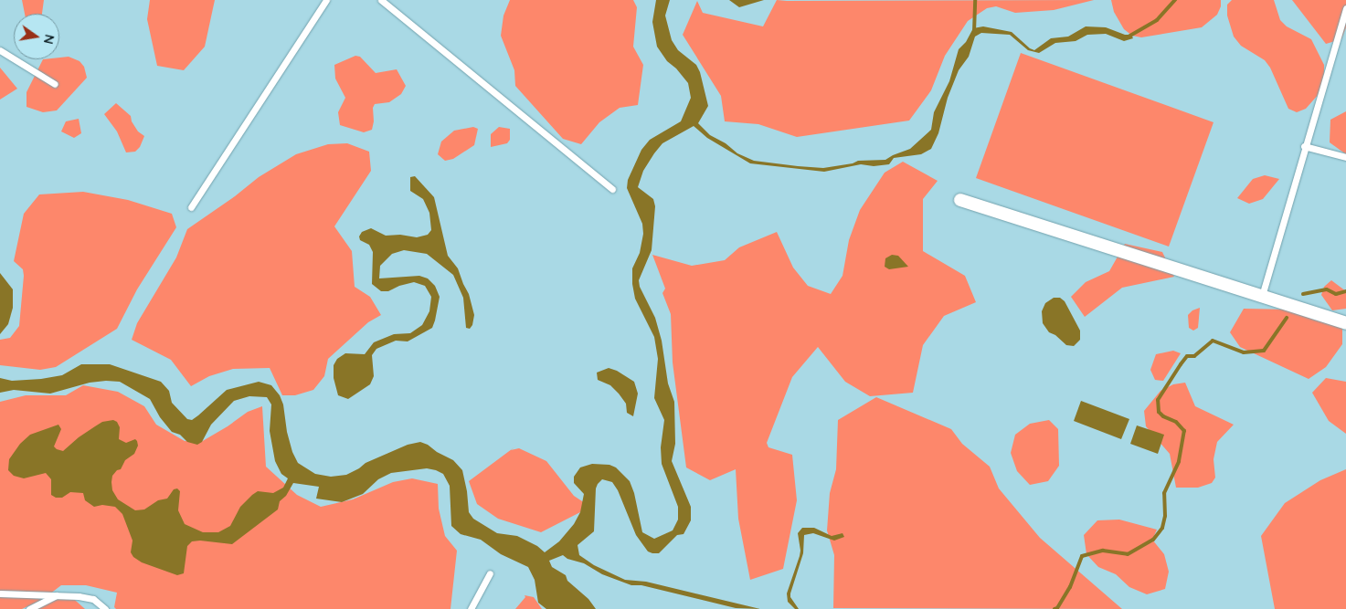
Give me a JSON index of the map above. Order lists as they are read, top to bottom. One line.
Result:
{"north":"right"}
